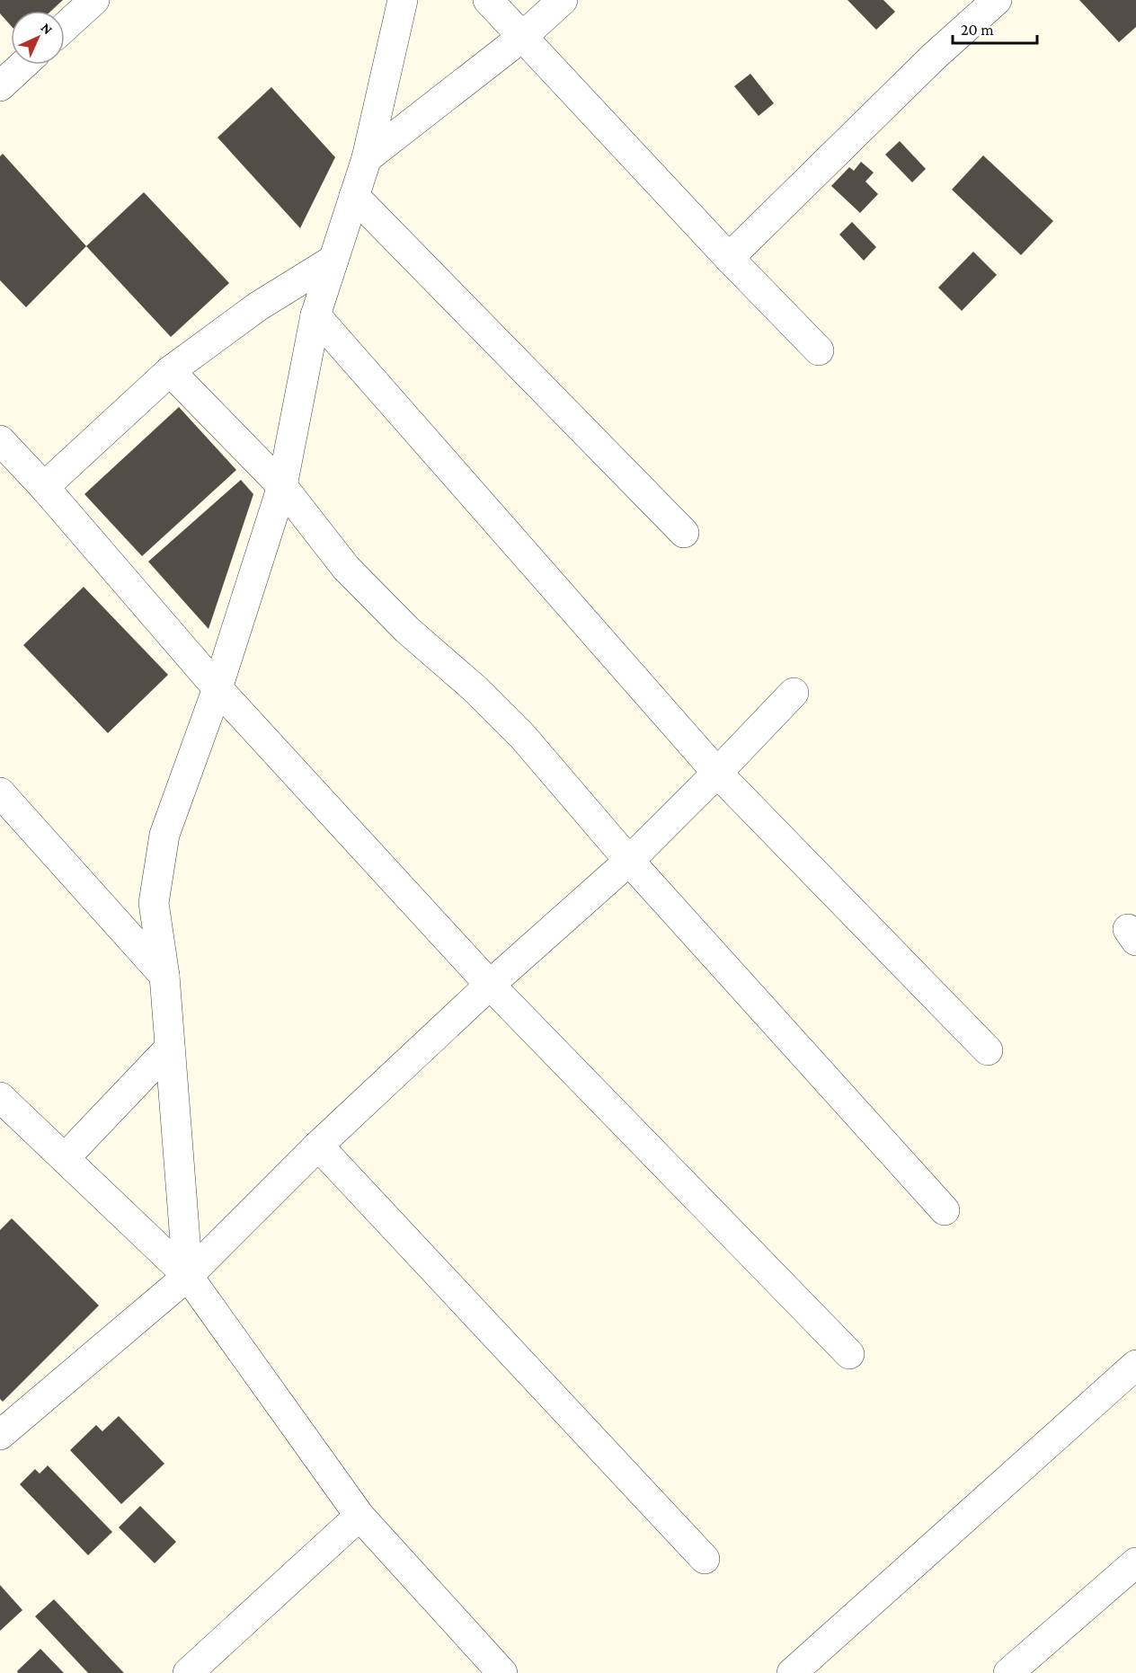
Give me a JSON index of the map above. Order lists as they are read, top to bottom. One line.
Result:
{"scale_bar":"20 m","north":"top right"}
